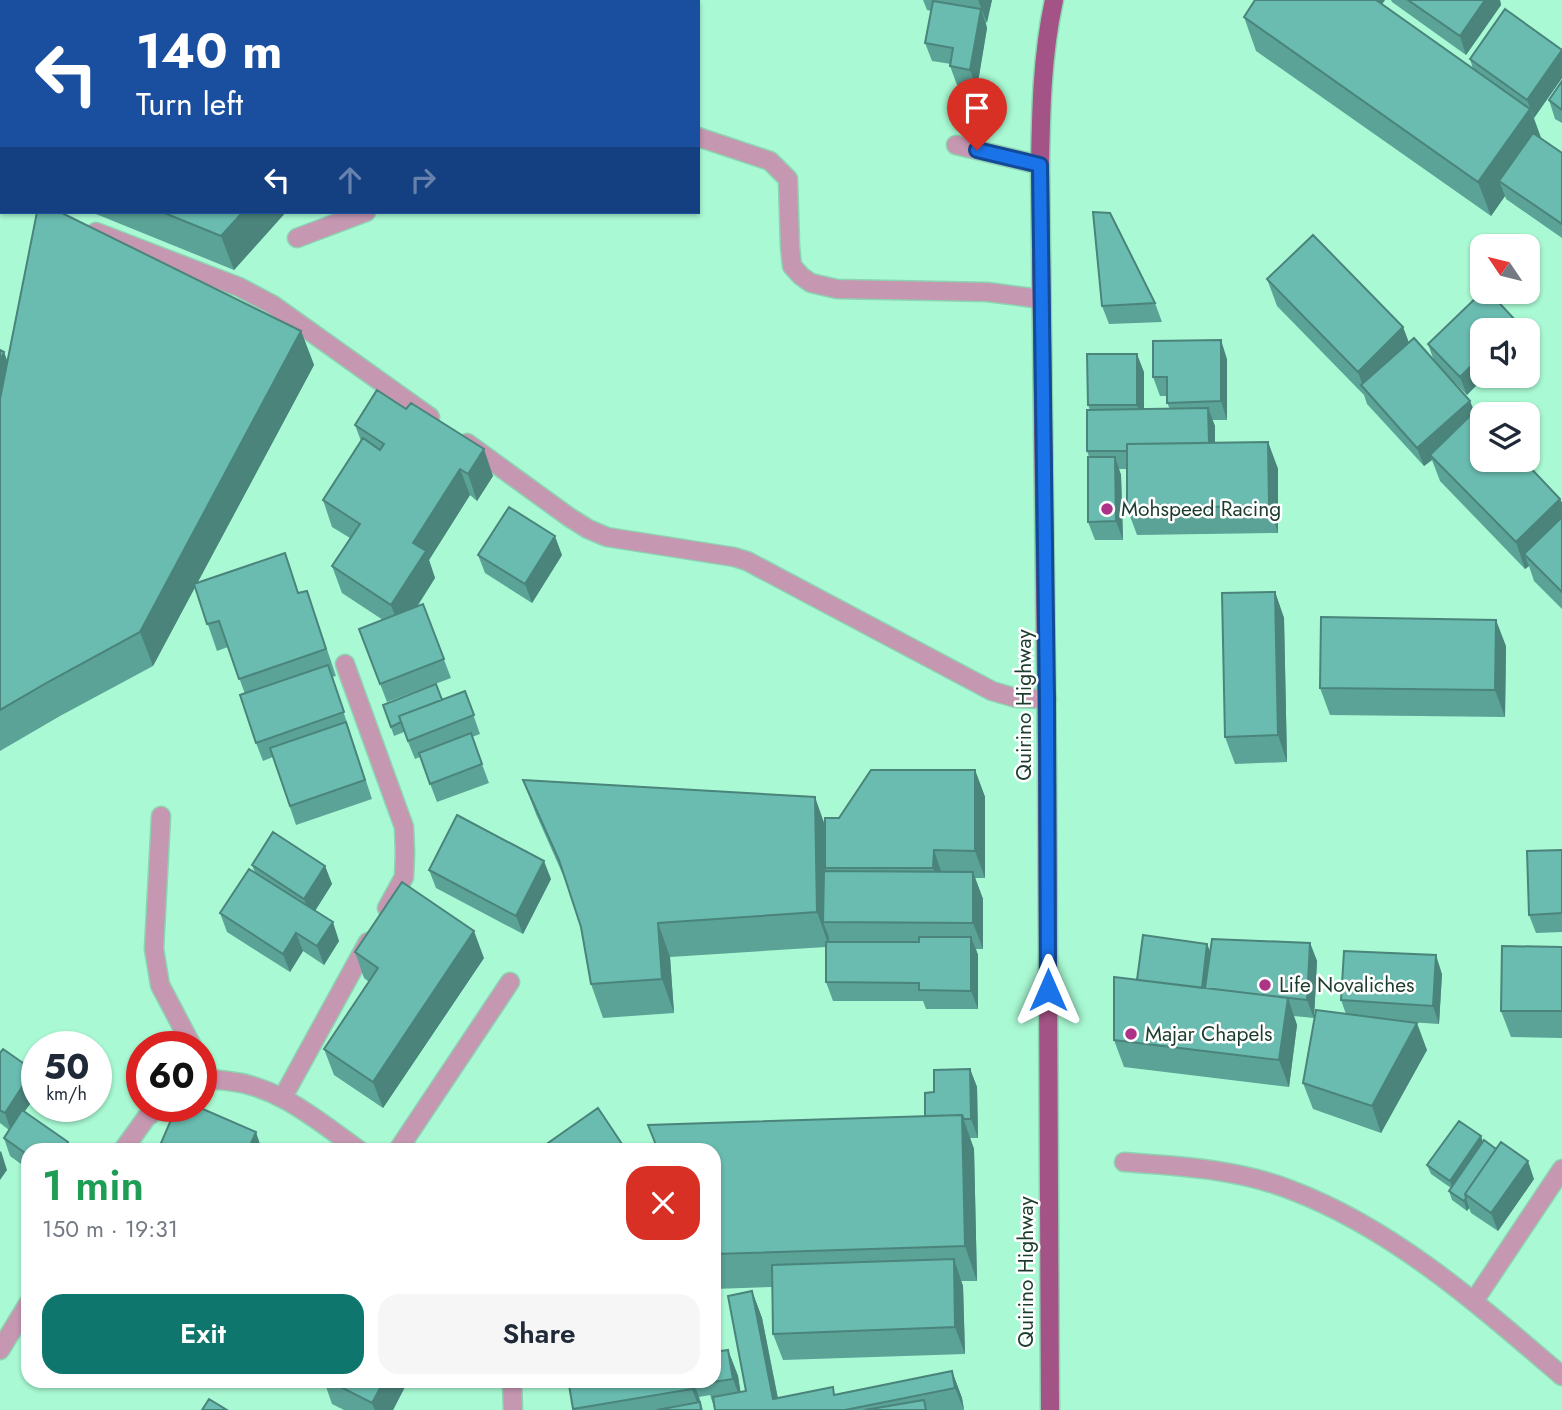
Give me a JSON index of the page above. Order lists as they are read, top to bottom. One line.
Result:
{"streets":{"main road":["Quirino Highway"]},"places":["Mohspeed Racing","Life Novaliches","Majar Chapels"],"north":"top left","page":{"turn":["140 m","Turn left"],"speed":"50 km/h","limit":"60","heading":["1 min","150 m · 19:31"],"buttons":["Exit","Share"]}}
